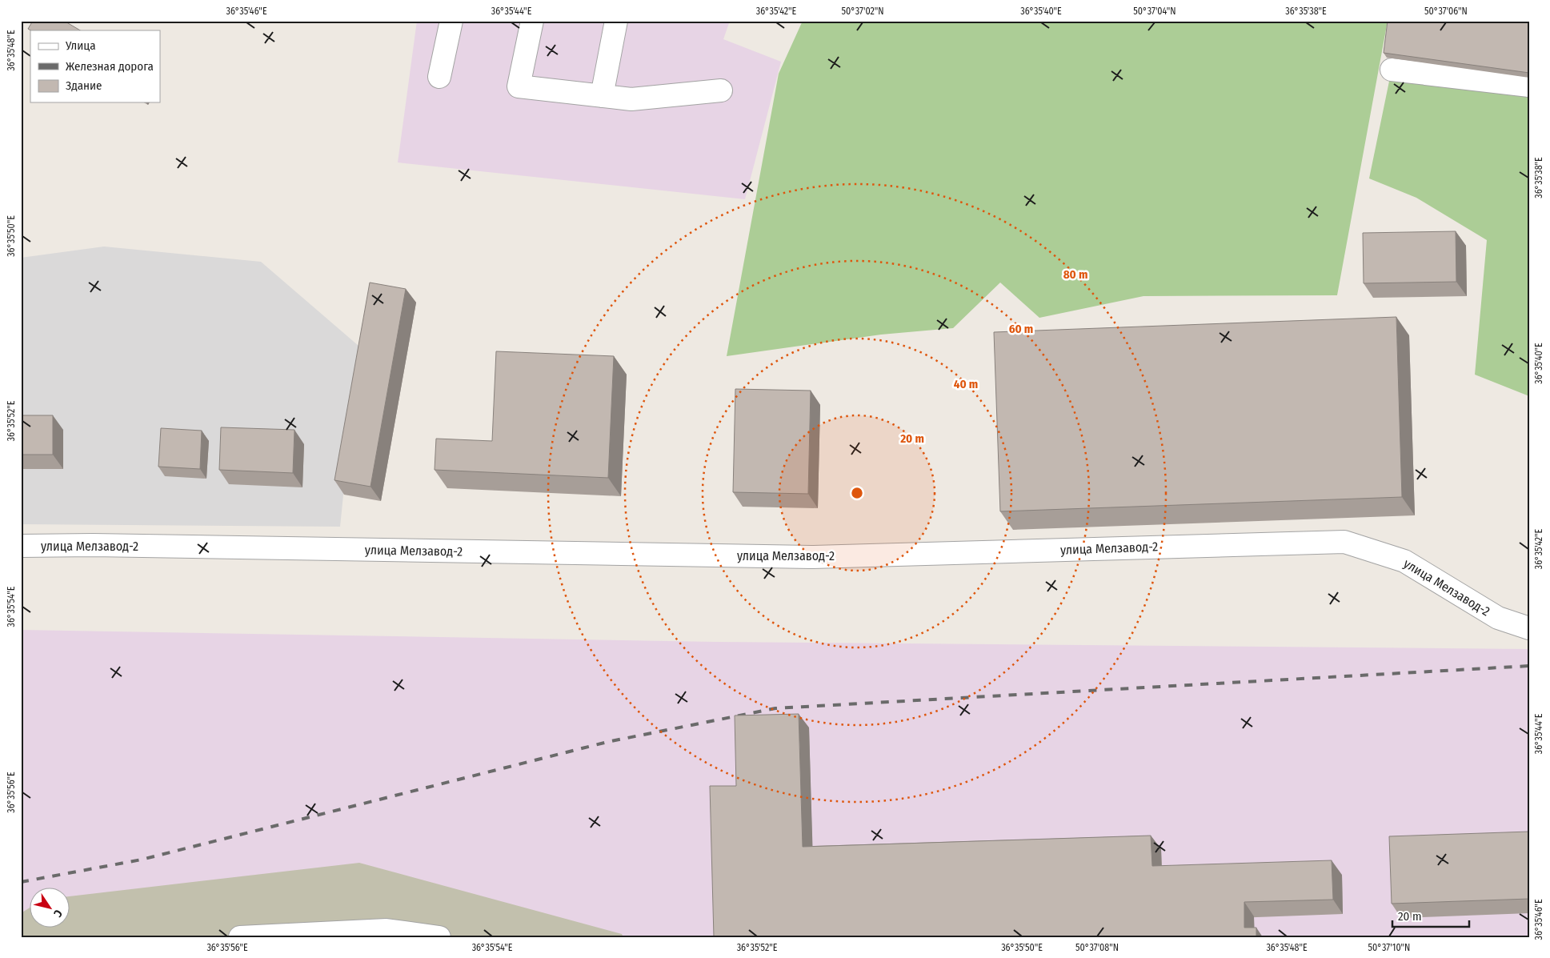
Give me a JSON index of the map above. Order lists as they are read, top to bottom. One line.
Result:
{"streets":{"street":["улица Мелзавод-2"]},"legend":["Улица","Железная дорога","Здание"],"scale_bar":"20 m","north":"bottom right","coordinates":["36°35'46\"E","36°35'44\"E","36°35'42\"E","50°37'02\"N","36°35'40\"E","50°37'04\"N","36°35'38\"E","50°37'06\"N","36°35'48\"E","36°35'50\"E","36°35'52\"E","36°35'54\"E","36°35'56\"E","50°37'08\"N","50°37'10\"N"],"rings":["80 m","60 m","40 m","20 m"]}
